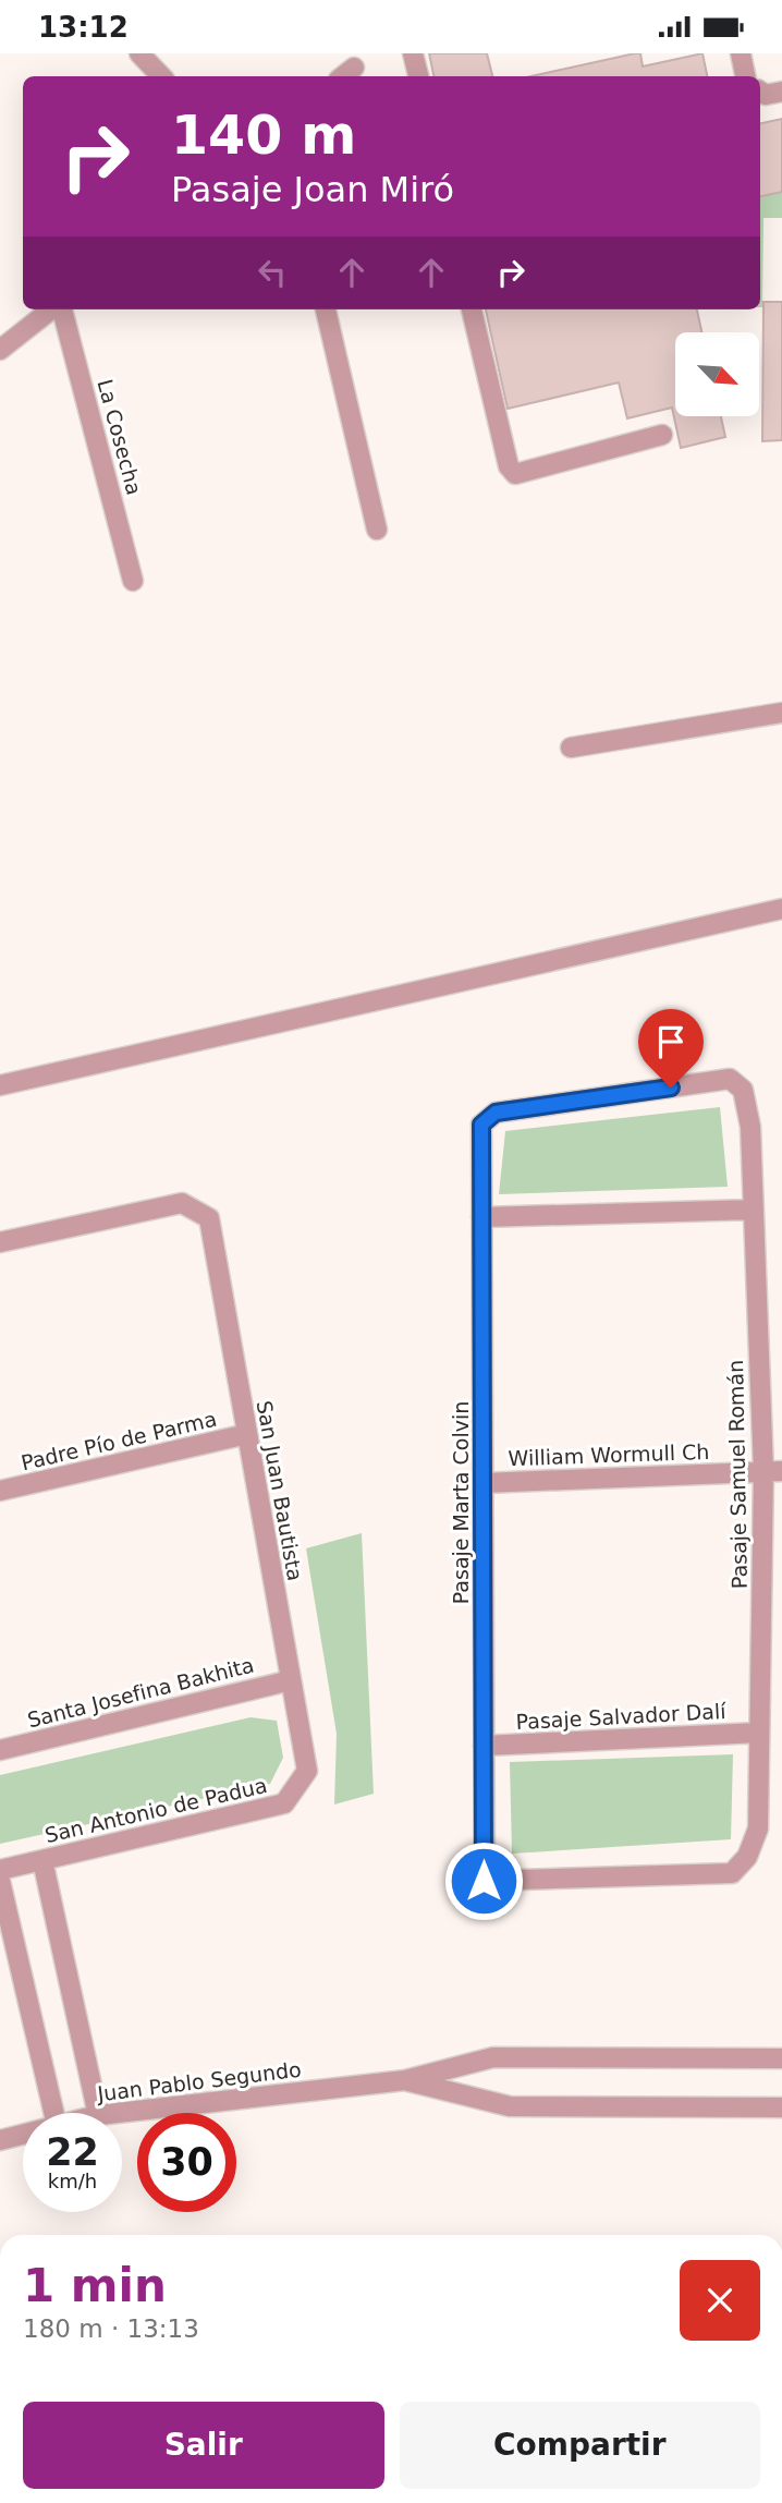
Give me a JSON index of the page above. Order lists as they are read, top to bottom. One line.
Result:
{"streets":{"street":["La Cosecha","Padre Pío de Parma","William Wormull Ch","Pasaje Samuel Román","San Juan Bautista","Pasaje Marta Colvin","Santa Josefina Bakhita","Pasaje Salvador Dalí","San Antonio de Padua","Juan Pablo Segundo"]},"crossings":[["Padre Pío de Parma","San Juan Bautista"],["William Wormull Ch","Pasaje Samuel Román"],["William Wormull Ch","Pasaje Marta Colvin"],["Pasaje Samuel Román","Pasaje Marta Colvin"],["Pasaje Samuel Román","Pasaje Salvador Dalí"],["San Juan Bautista","Santa Josefina Bakhita"],["San Juan Bautista","San Antonio de Padua"],["Pasaje Marta Colvin","Pasaje Salvador Dalí"]],"north":"bottom right","page":{"status":"13:12","turn":["140 m","Pasaje Joan Miró"],"speed":"22 km/h","limit":"30","heading":["1 min","180 m · 13:13"],"buttons":["Salir","Compartir"]}}
